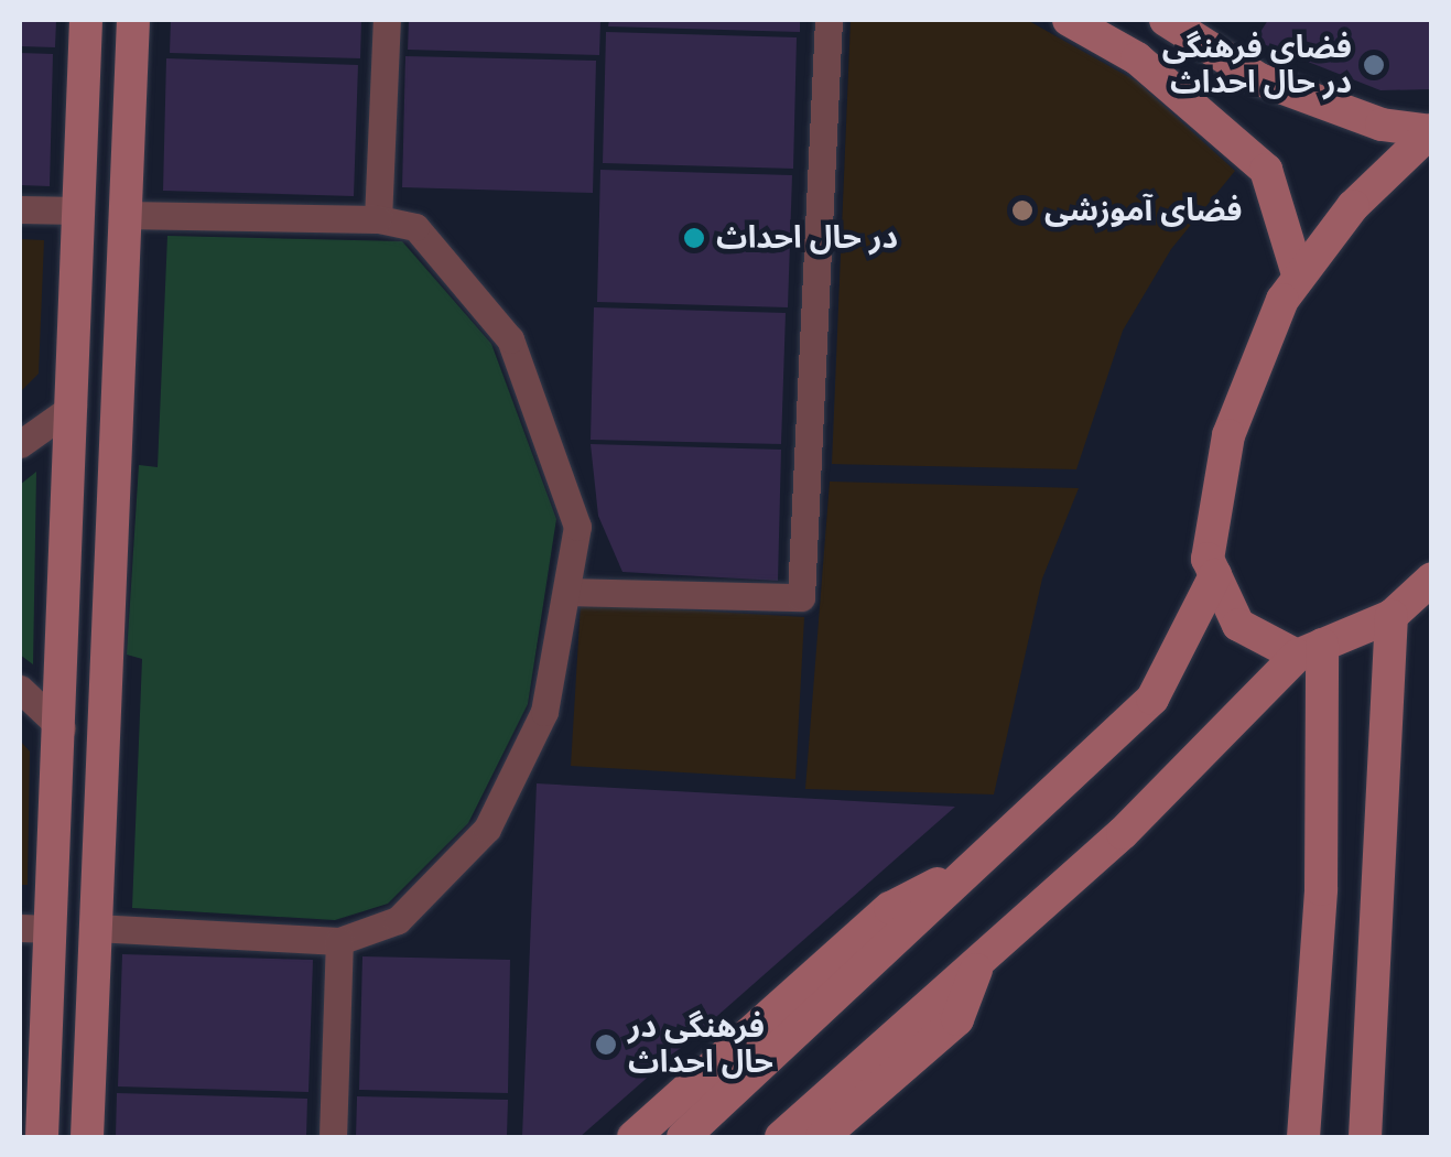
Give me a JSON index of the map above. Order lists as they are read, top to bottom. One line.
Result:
{"places":["فضای فرهنگی در حال احداث","فضای آموزشی","در حال احداث","فرهنگی در حال احداث"]}
